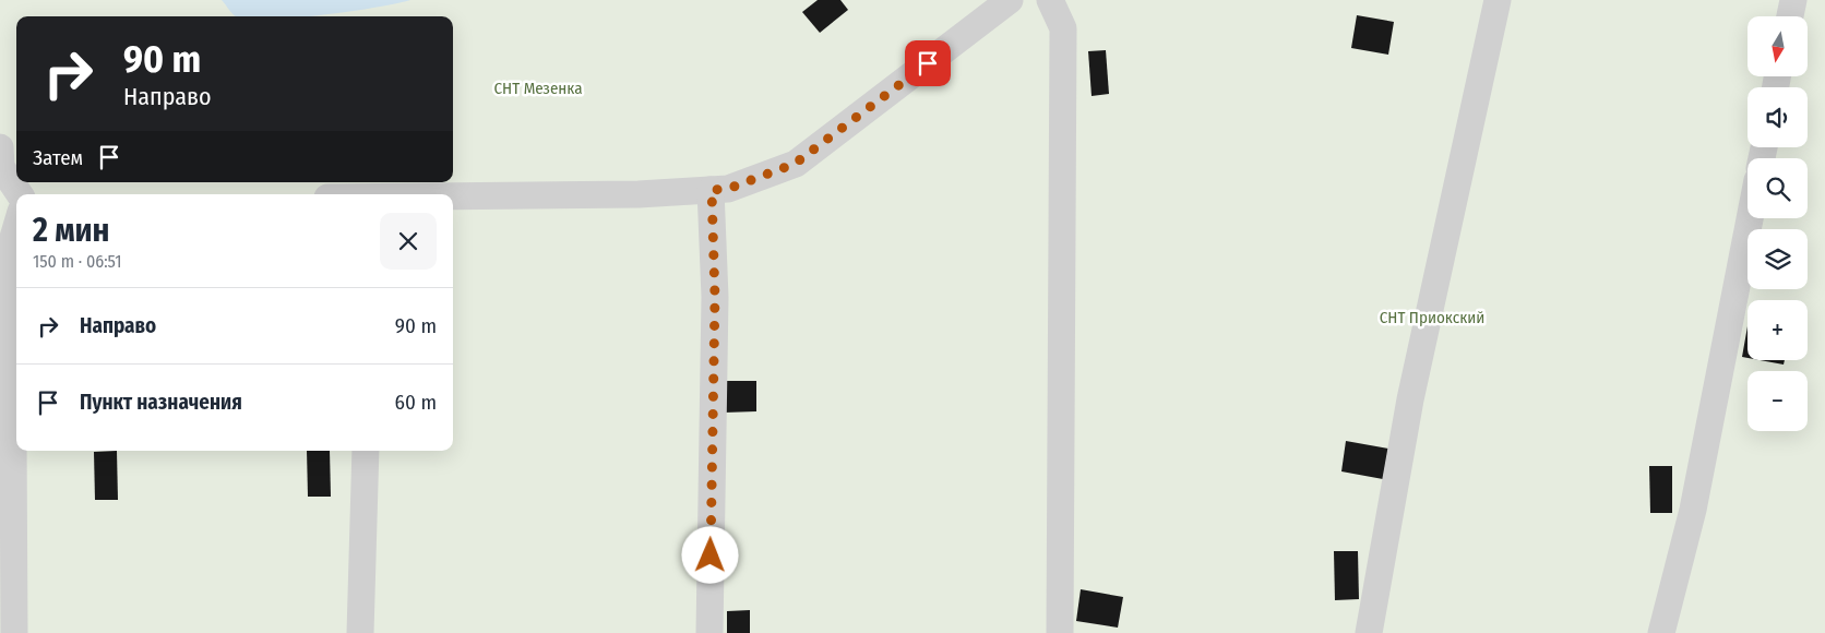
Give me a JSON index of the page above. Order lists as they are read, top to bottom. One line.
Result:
{"parks":["СНТ Мезенка","СНТ Приокский"],"north":"bottom","page":{"map_buttons":["+","−"],"turn":["90 m","Направо"],"then":"Затем","heading":["2 мин","150 m · 06:51"],"list":[{"name":"Направо","value":"90 m"},{"name":"Пункт назначения","value":"60 m"}]}}
